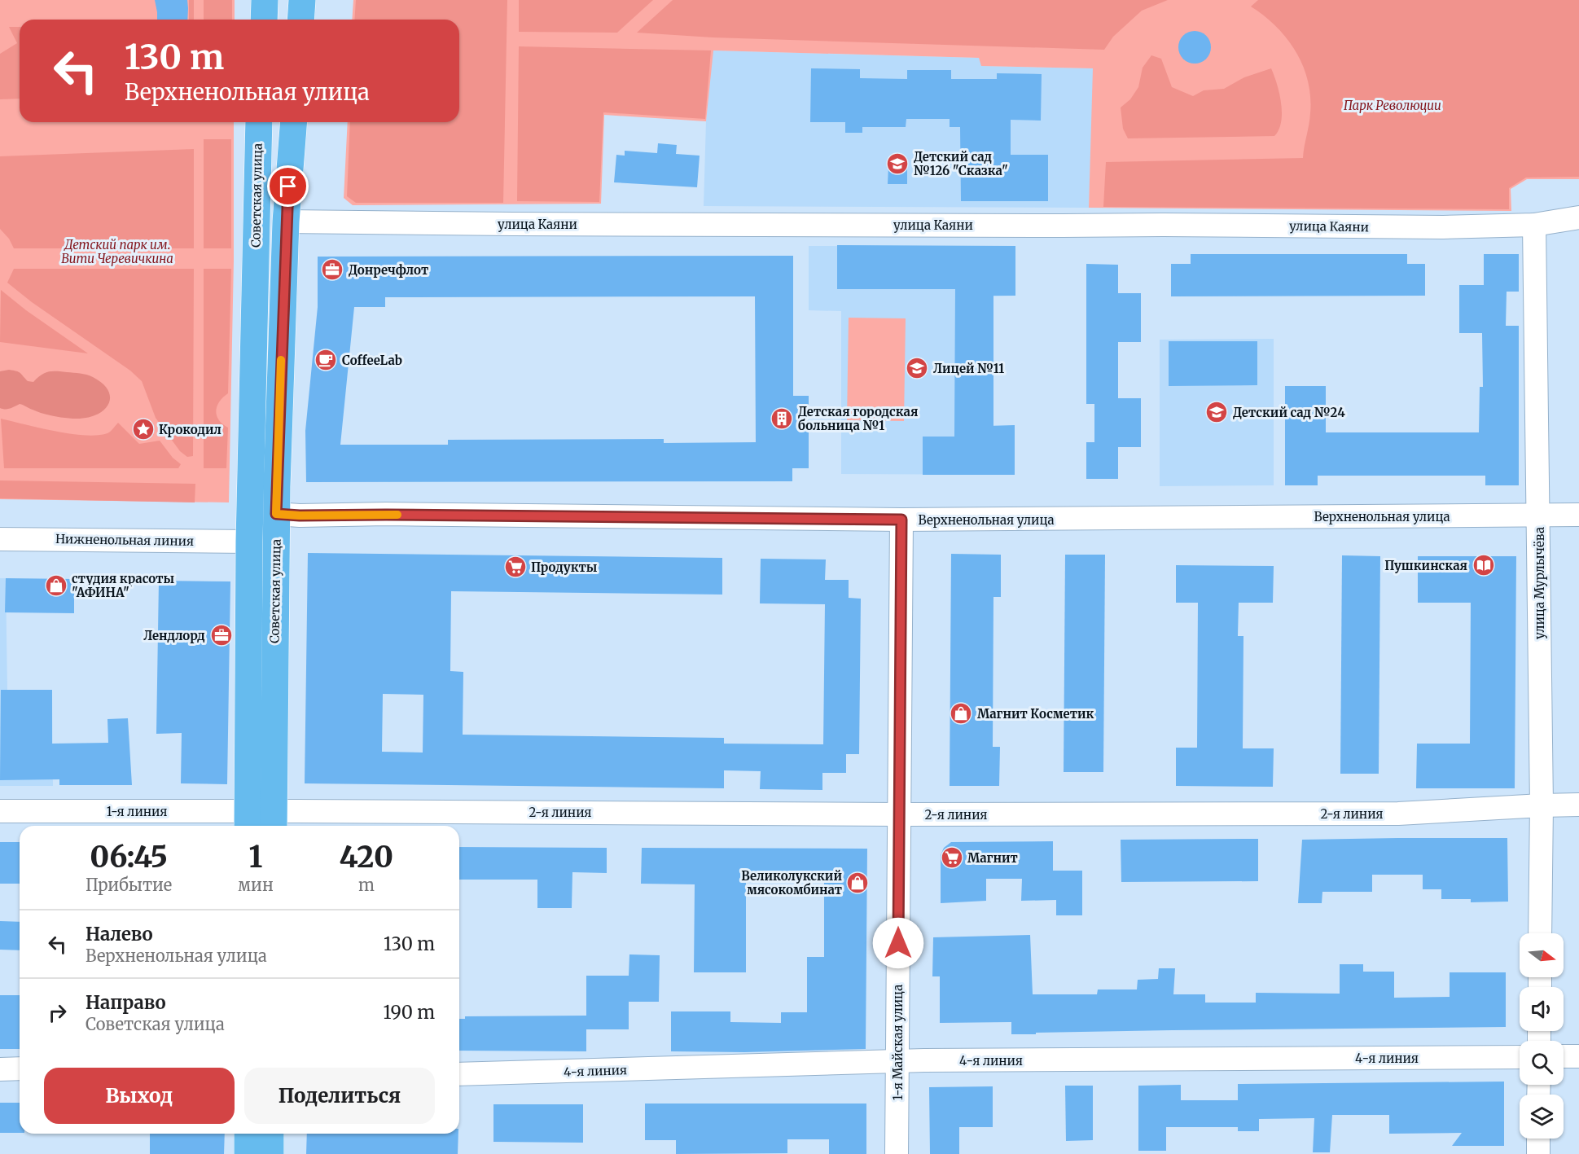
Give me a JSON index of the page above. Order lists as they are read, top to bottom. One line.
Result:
{"streets":{"main road":["Советская улица"],"street":["улица Каяни","Верхненольная улица","Нижненольная линия","улица Мурлычёва","1-я линия","2-я линия","1-я Майская улица","4-я линия"]},"crossings":[["Советская улица","улица Каяни"],["Советская улица","Верхненольная улица"],["Советская улица","Нижненольная линия"],["Советская улица","1-я линия"],["Советская улица","2-я линия"],["улица Каяни","улица Мурлычёва"],["Верхненольная улица","улица Мурлычёва"],["Верхненольная улица","1-я Майская улица"],["улица Мурлычёва","2-я линия"],["1-я линия","2-я линия"],["2-я линия","1-я Майская улица"],["1-я Майская улица","4-я линия"]],"parks":["Парк Революции","Детский парк им. Вити Черевичкина"],"places":{"school or university":["Детский сад №126 \"Сказка\"","Лицей №11","Детский сад №24"],"office":["Донречфлот","Лендлорд"],"cafe":["CoffeeLab"],"building":["Детская городская больница №1"],"place":["Крокодил"],"library":["Пушкинская"],"supermarket":["Продукты","Магнит"],"shop":["студия красоты \"АФИНА\"","Магнит Косметик","Великолукский мясокомбинат"]},"north":"right","page":{"turn":["130 m","Верхненольная улица"],"eta":["06:45","Прибытие","1","мин","420","m"],"list":[{"name":"Налево","note":"Верхненольная улица","value":"130 m"},{"name":"Направо","note":"Советская улица","value":"190 m"}],"buttons":["Выход","Поделиться"]}}
